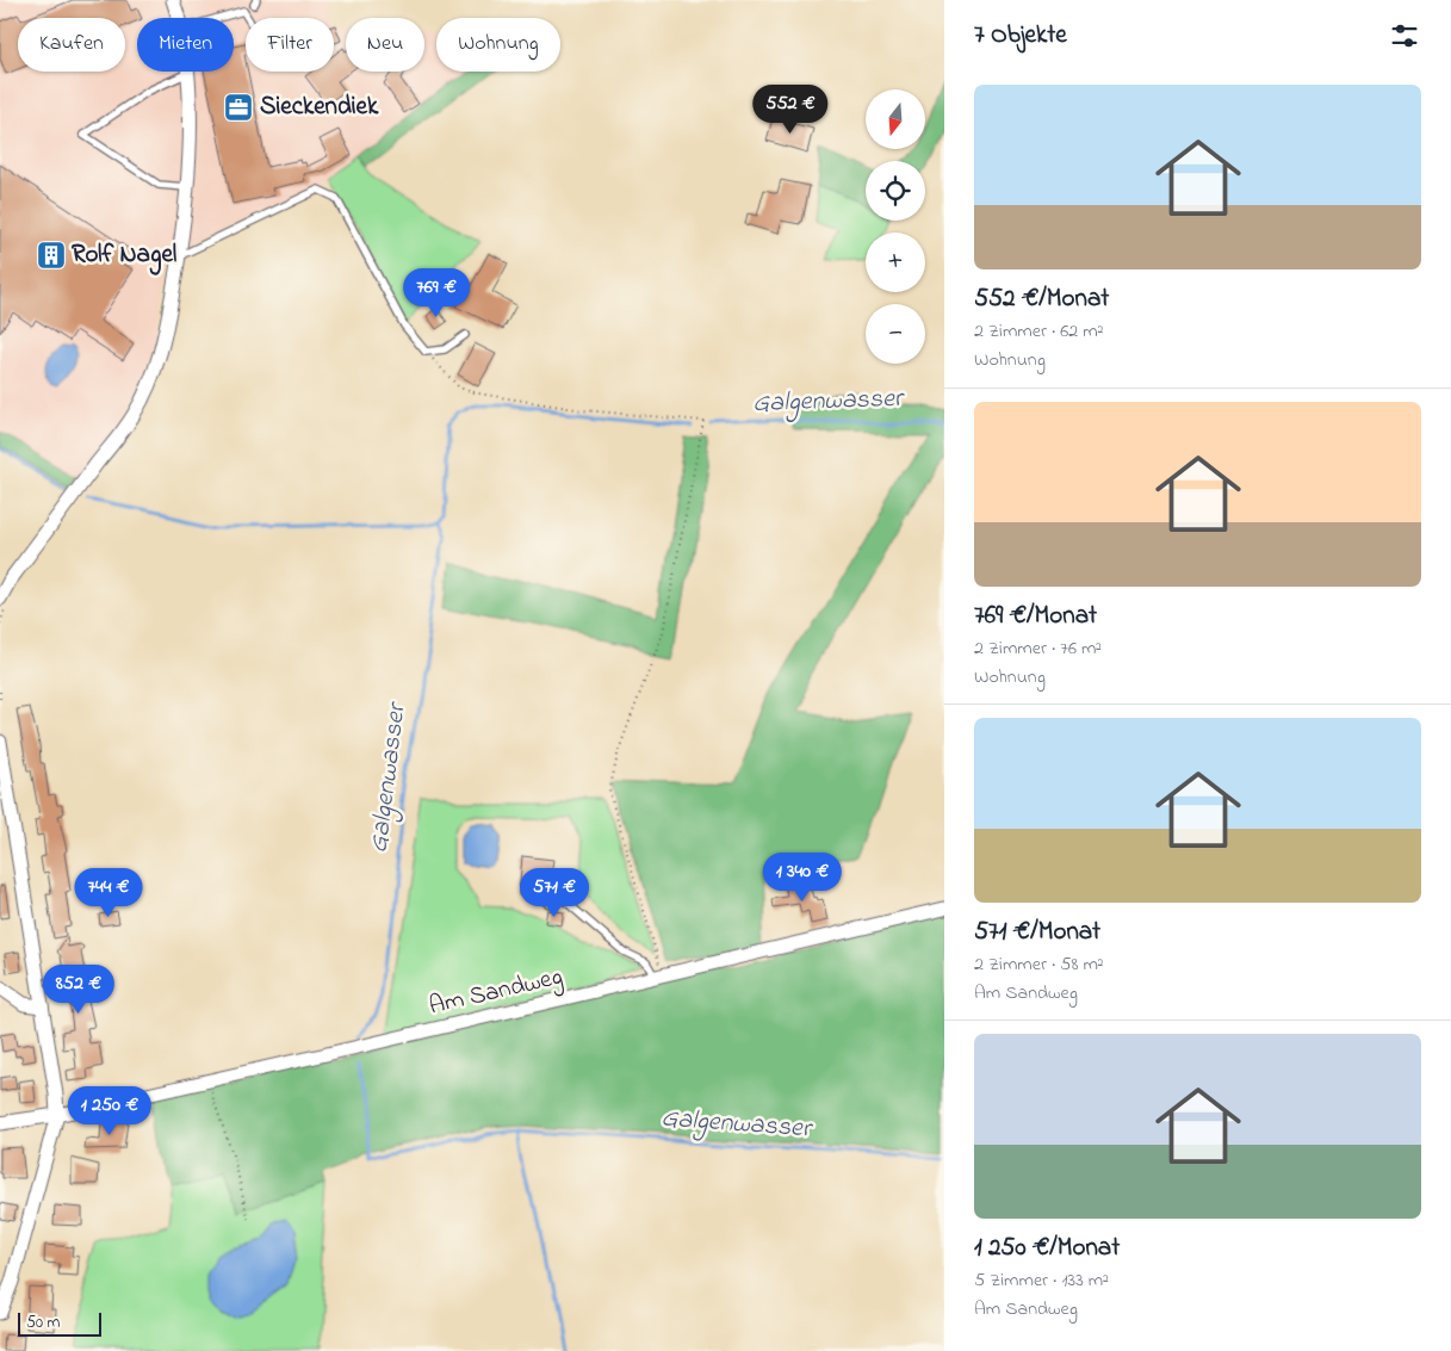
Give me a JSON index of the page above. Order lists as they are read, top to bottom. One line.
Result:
{"streets":{"street":["Am Sandweg"]},"water":["Galgenwasser"],"places":{"office":["Sieckendiek"],"building":["Rolf Nagel"]},"scale_bar":"50 m","north":"bottom","page":{"heading":"7 Objekte","chip":["Kaufen","Mieten","Filter","Neu","Wohnung"],"list":[{"name":"552 €/Monat","note":"2 Zimmer · 62 m² · Wohnung"},{"name":"769 €/Monat","note":"2 Zimmer · 76 m² · Wohnung"},{"name":"571 €/Monat","note":"2 Zimmer · 58 m² · Am Sandweg"},{"name":"1 250 €/Monat","note":"5 Zimmer · 133 m² · Am Sandweg"}],"price":["552 €","769 €","1 340 €","744 €","571 €","852 €","1 250 €"],"map_buttons":["+","−"],"scale":"50 m"}}
